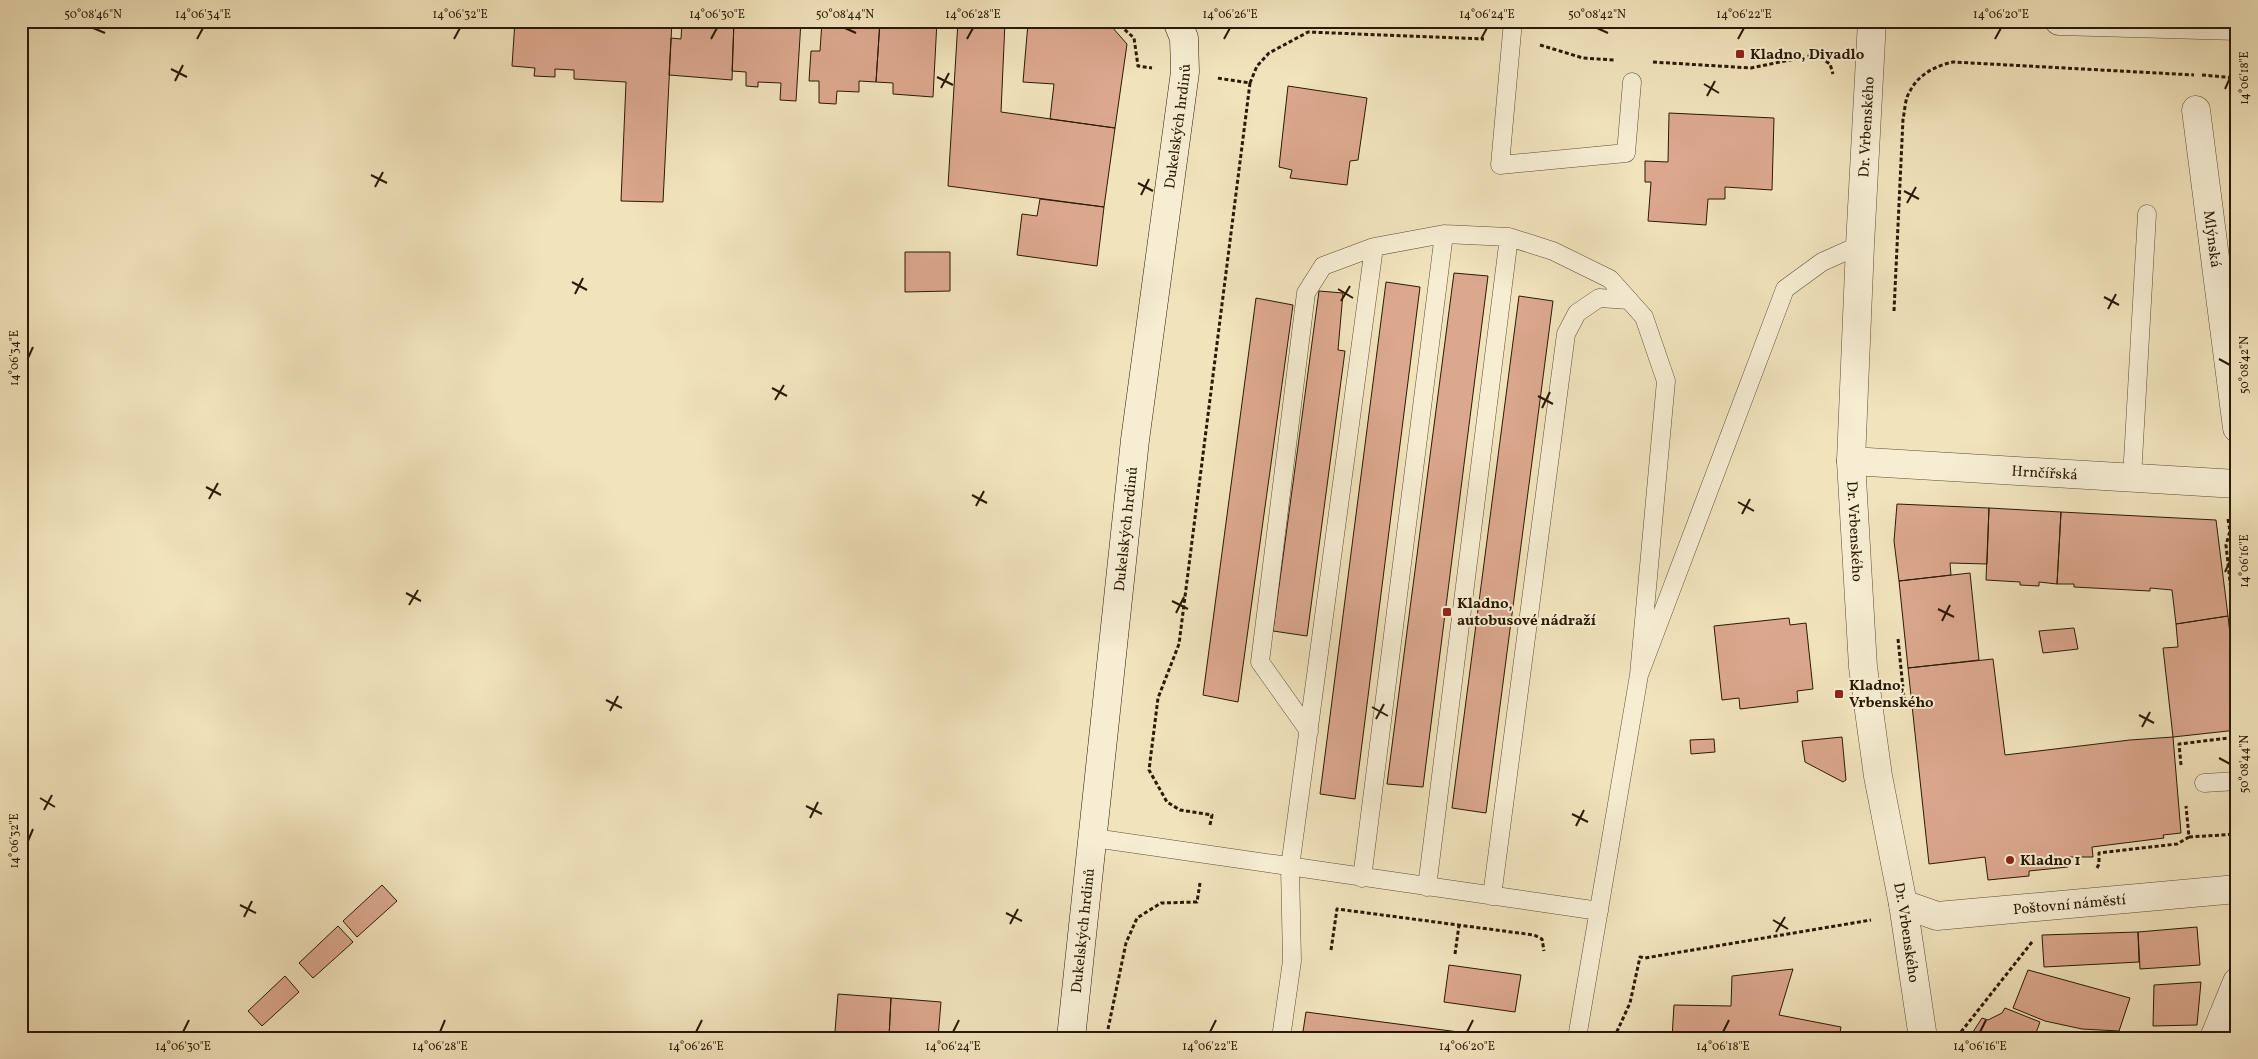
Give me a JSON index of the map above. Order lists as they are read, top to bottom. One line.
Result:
{"streets":{"street":["Dukelských hrdinů","Dr. Vrbenského","Mlýnská","Hrnčířská","Poštovní náměstí"]},"crossings":[["Dr. Vrbenského","Hrnčířská"],["Dr. Vrbenského","Poštovní náměstí"]],"places":{"transit":["Kladno, Divadlo","Kladno, autobusové nádraží","Kladno, Vrbenského"],"other":["Kladno 1"]},"coordinates":["50°08'46\"N","14°06'34\"E","14°06'32\"E","14°06'30\"E","50°08'44\"N","14°06'28\"E","14°06'26\"E","14°06'24\"E","50°08'42\"N","14°06'22\"E","14°06'20\"E","14°06'18\"E","14°06'16\"E"]}
